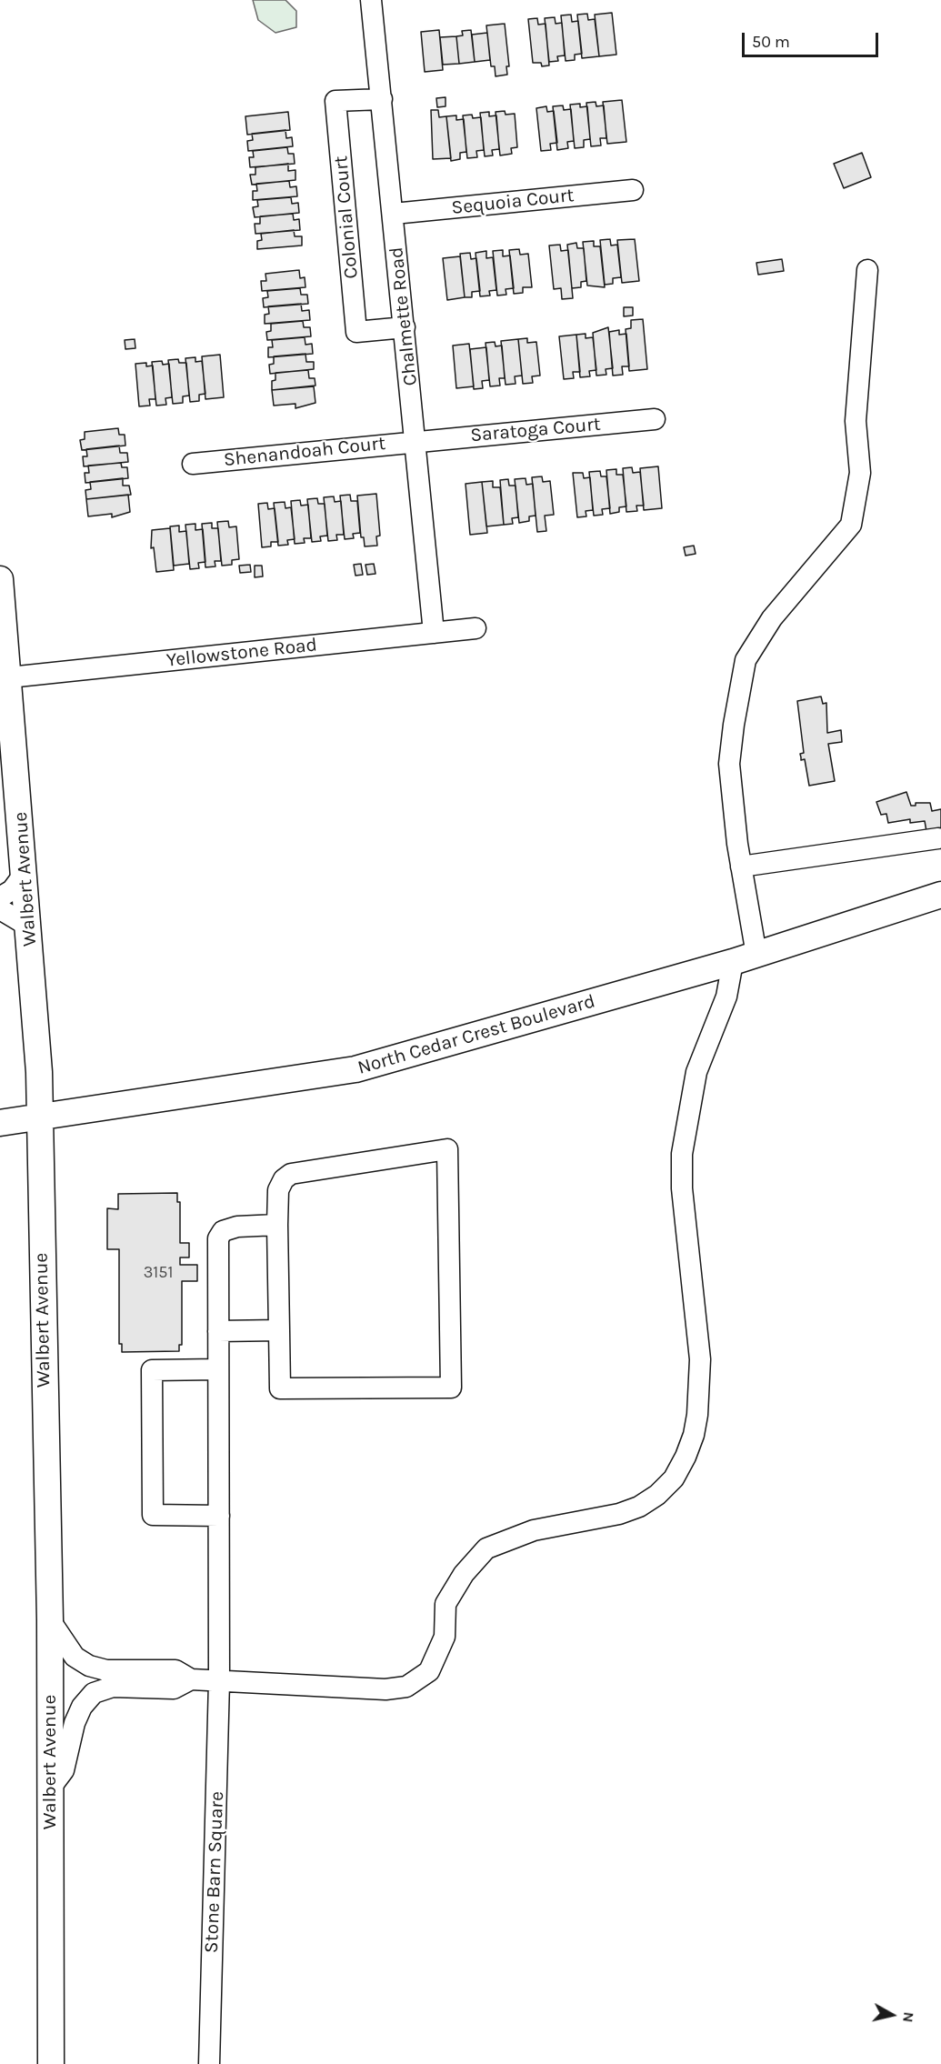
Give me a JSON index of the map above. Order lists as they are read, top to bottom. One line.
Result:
{"streets":{"main road":["Walbert Avenue","North Cedar Crest Boulevard"],"street":["Sequoia Court","Colonial Court","Chalmette Road","Saratoga Court","Shenandoah Court","Yellowstone Road","Stone Barn Square"]},"crossings":[["Sequoia Court","Chalmette Road"],["Colonial Court","Chalmette Road"],["Chalmette Road","Saratoga Court"],["Chalmette Road","Shenandoah Court"],["Chalmette Road","Yellowstone Road"],["Saratoga Court","Shenandoah Court"],["Yellowstone Road","Walbert Avenue"],["Walbert Avenue","North Cedar Crest Boulevard"]],"house_numbers":["3151"],"scale_bar":"50 m","north":"right"}
